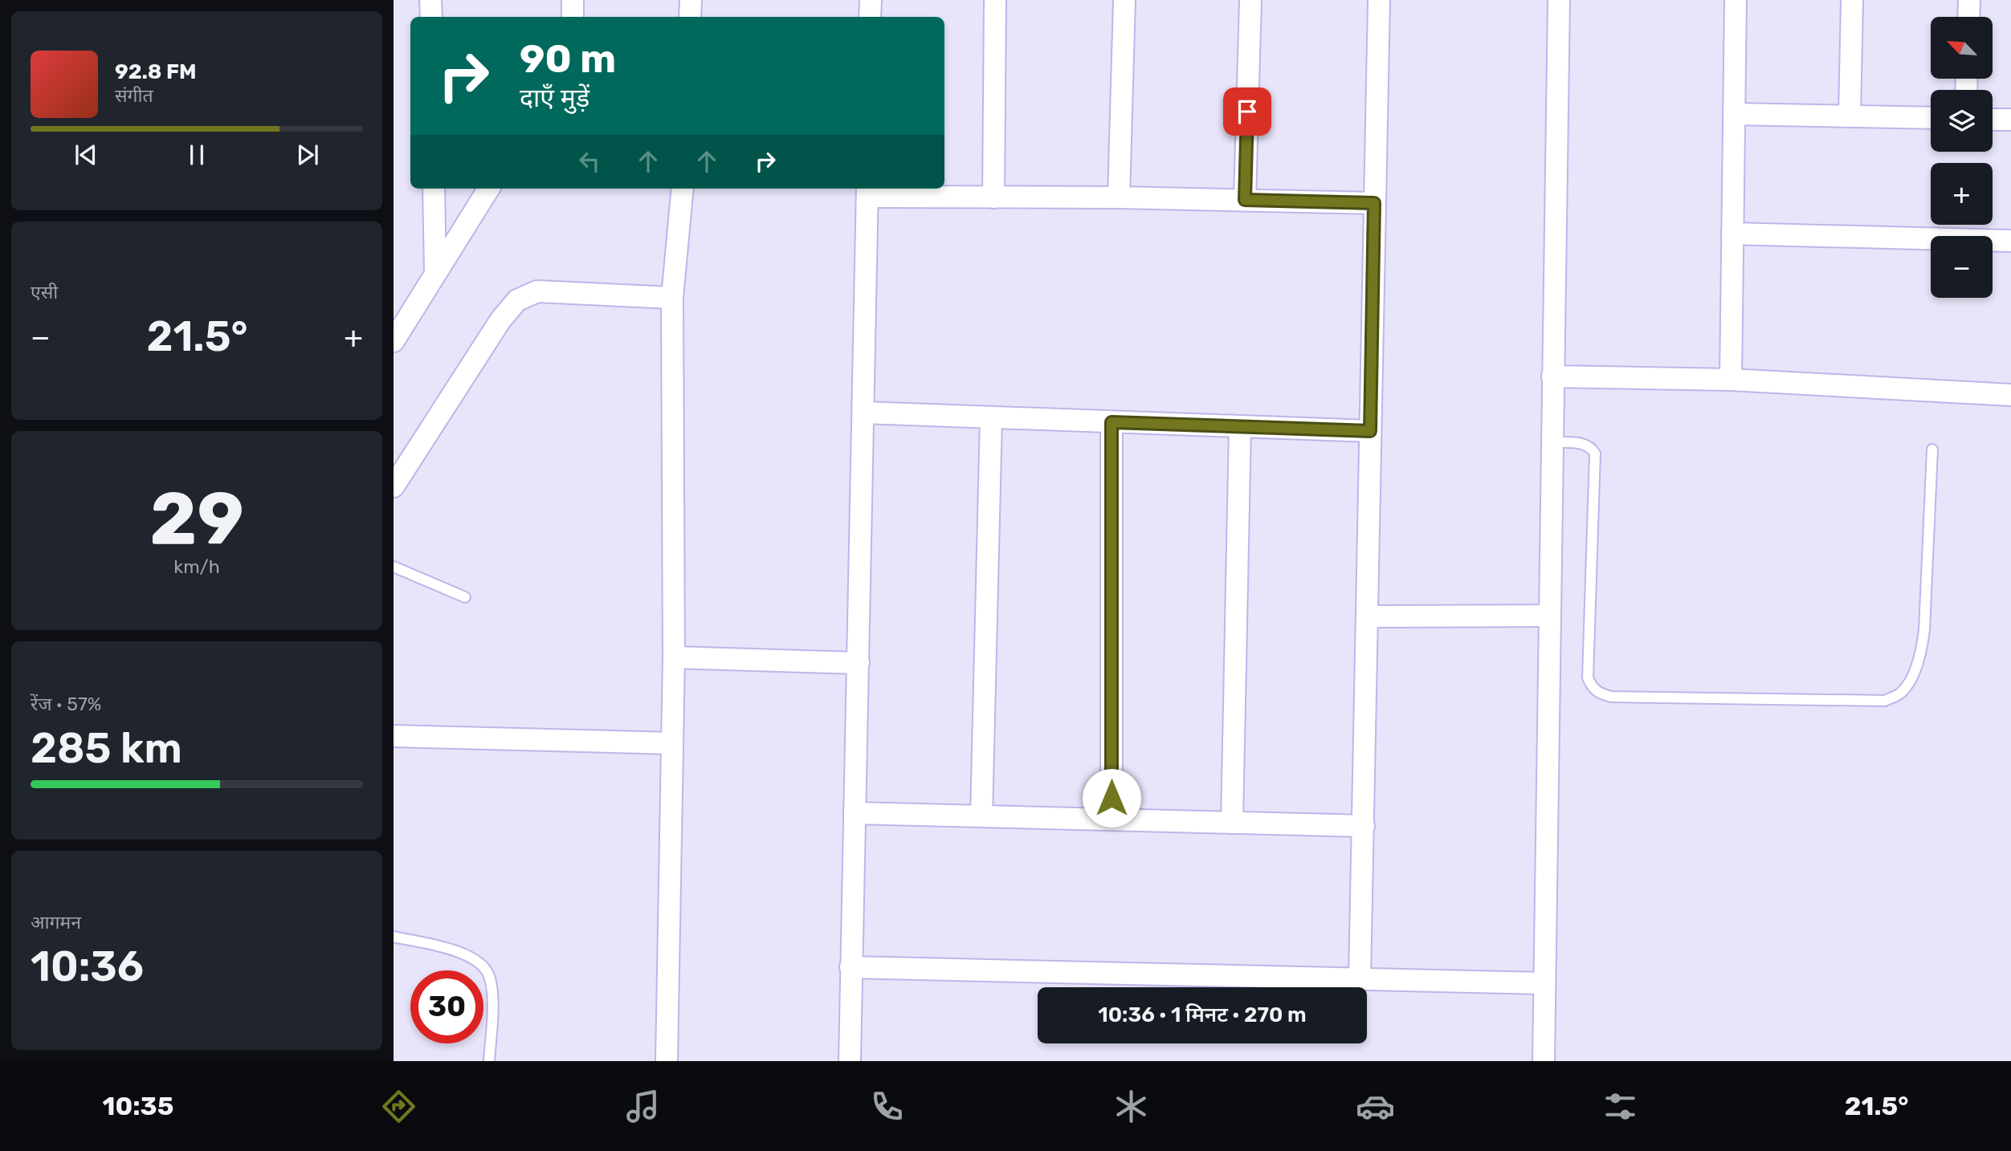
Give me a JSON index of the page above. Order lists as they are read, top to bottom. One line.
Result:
{"north":"top left","page":{"map_buttons":["+","−"],"turn":["90 m","दाएँ मुड़ें"],"song":["92.8 FM","संगीत"],"tile":["एसी",["29","km/h"],["रेंज · 57%","285 km"],["आगमन","10:36"]],"heat":["−","21.5°","+"],"limit":"30","trip":"10:36 · 1 मिनट · 270 m","tabs":["10:35","21.5°"]}}
